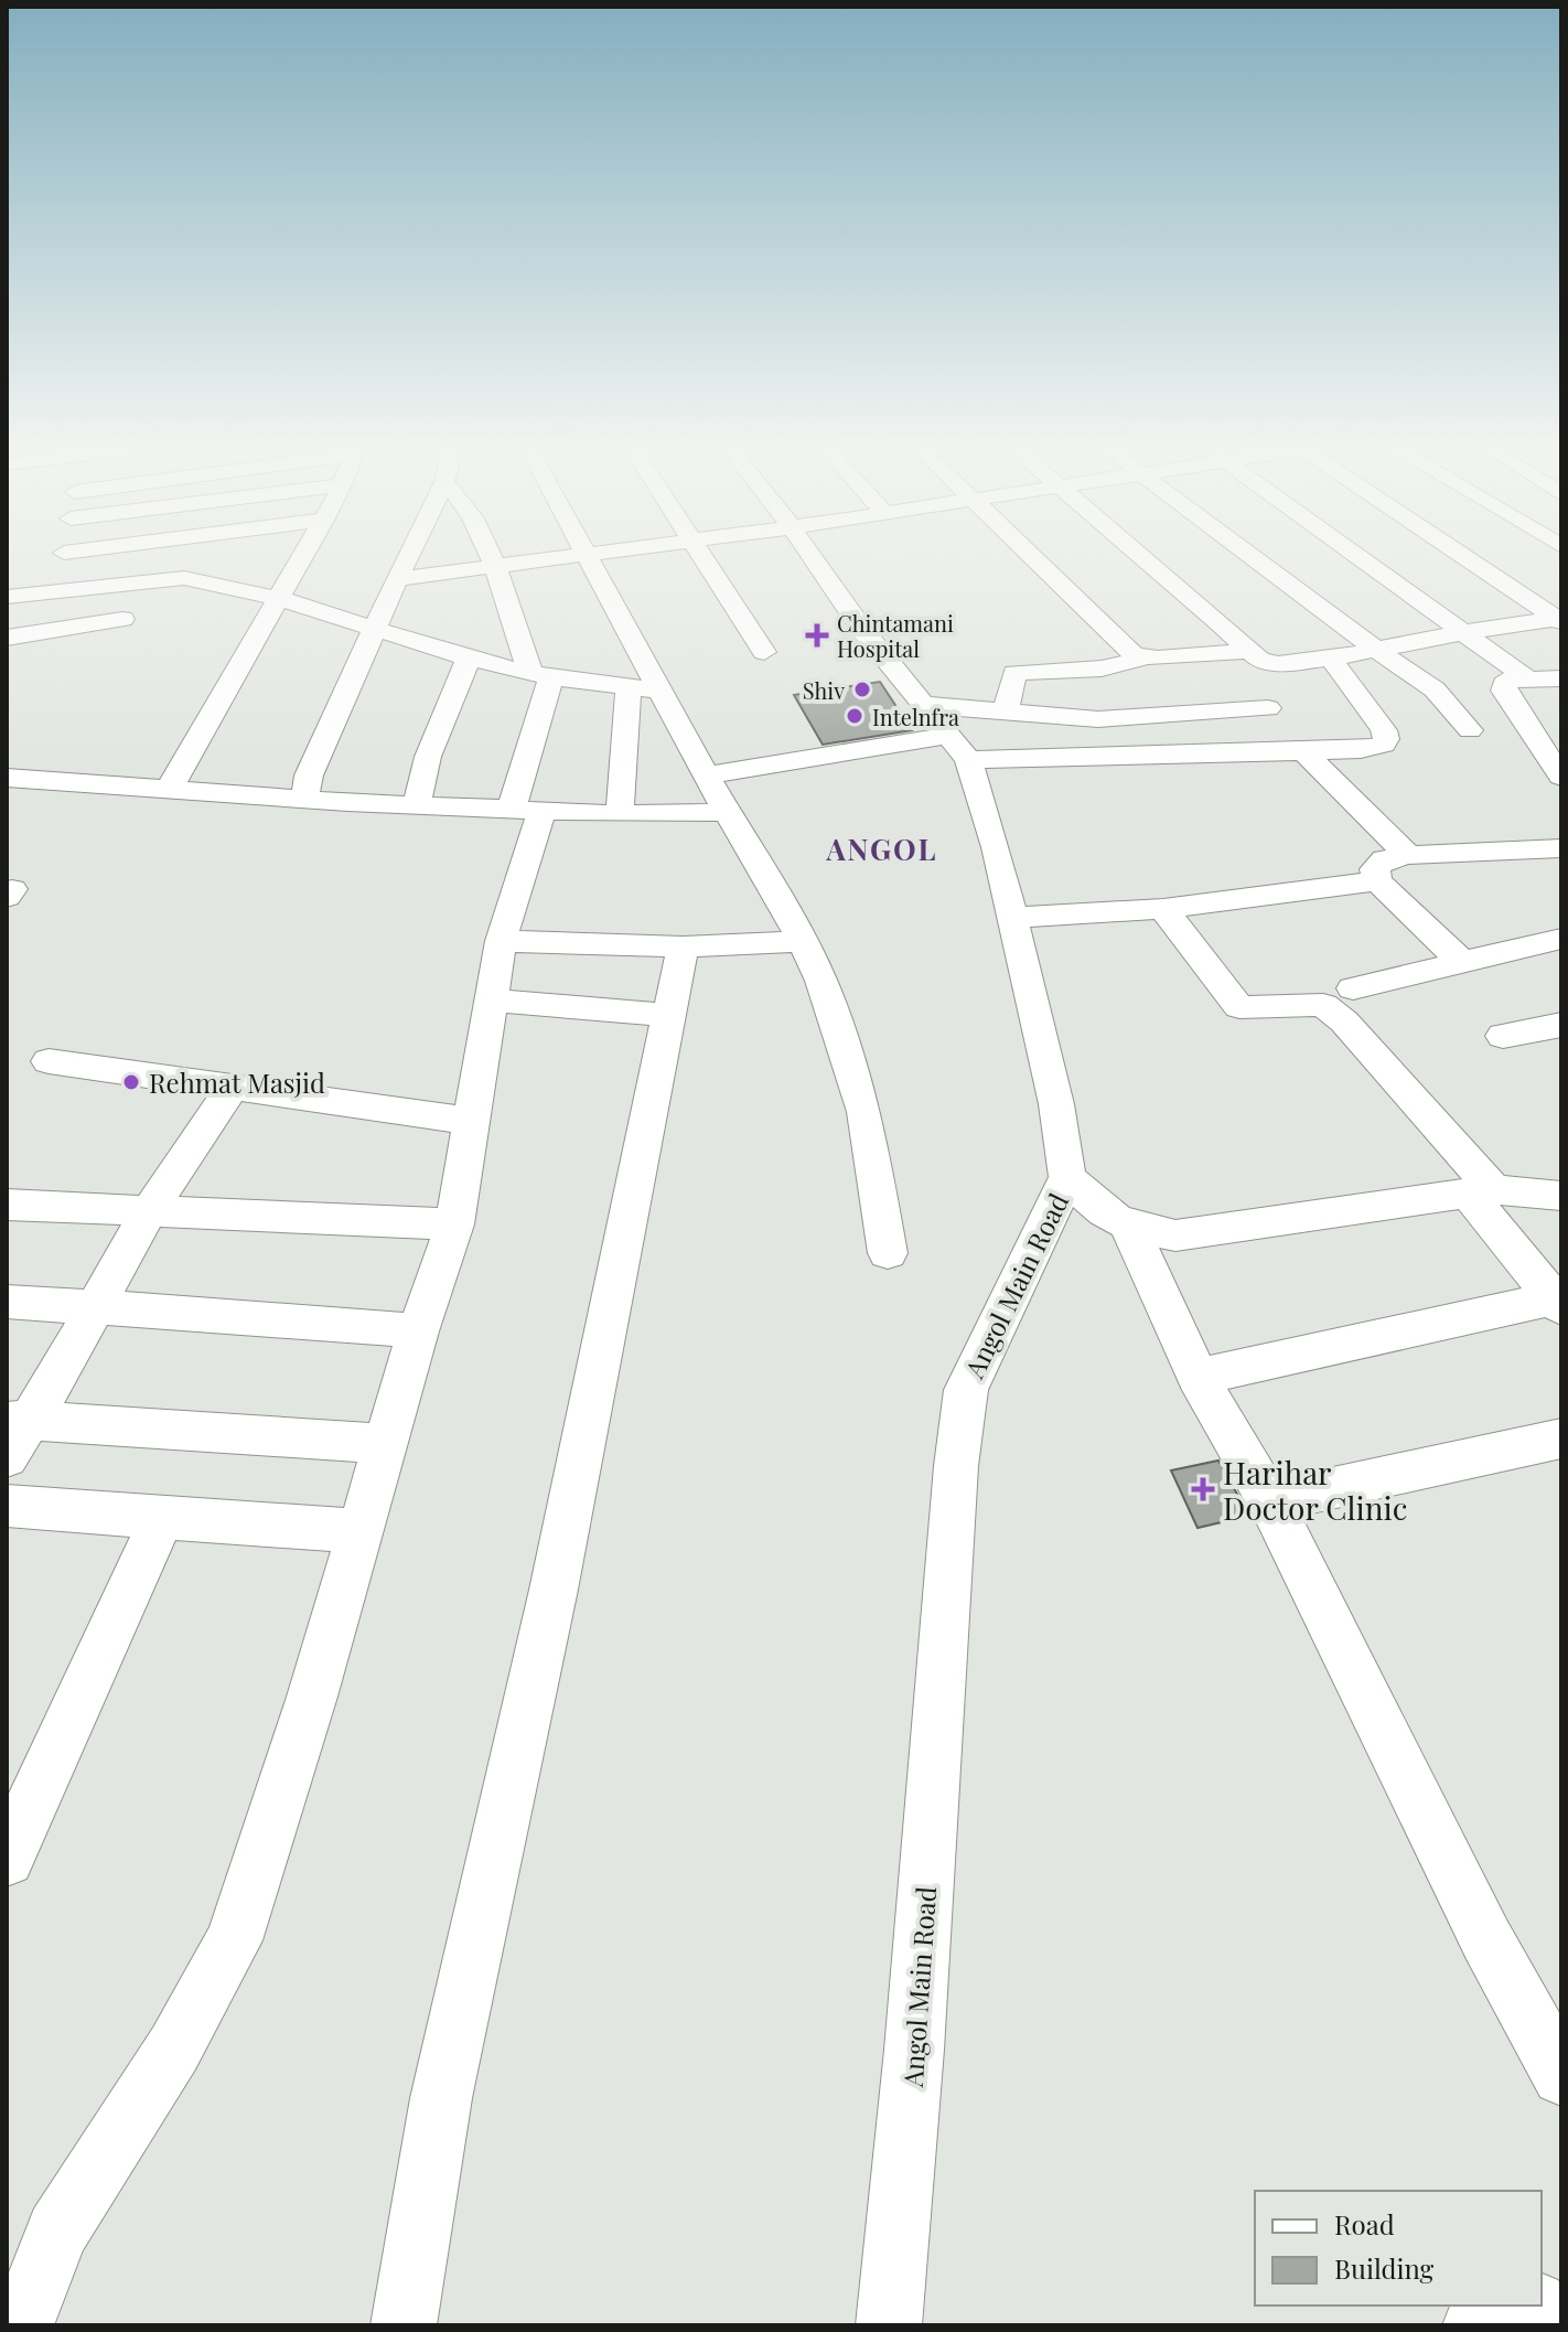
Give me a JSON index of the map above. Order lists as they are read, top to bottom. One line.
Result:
{"streets":{"street":["Angol Main Road"]},"districts":["ANGOL"],"places":{"health":["Chintamani Hospital","Harihar Doctor Clinic"],"other":["Shiv","Intelnfra","Rehmat Masjid"]},"legend":["Road","Building"]}
